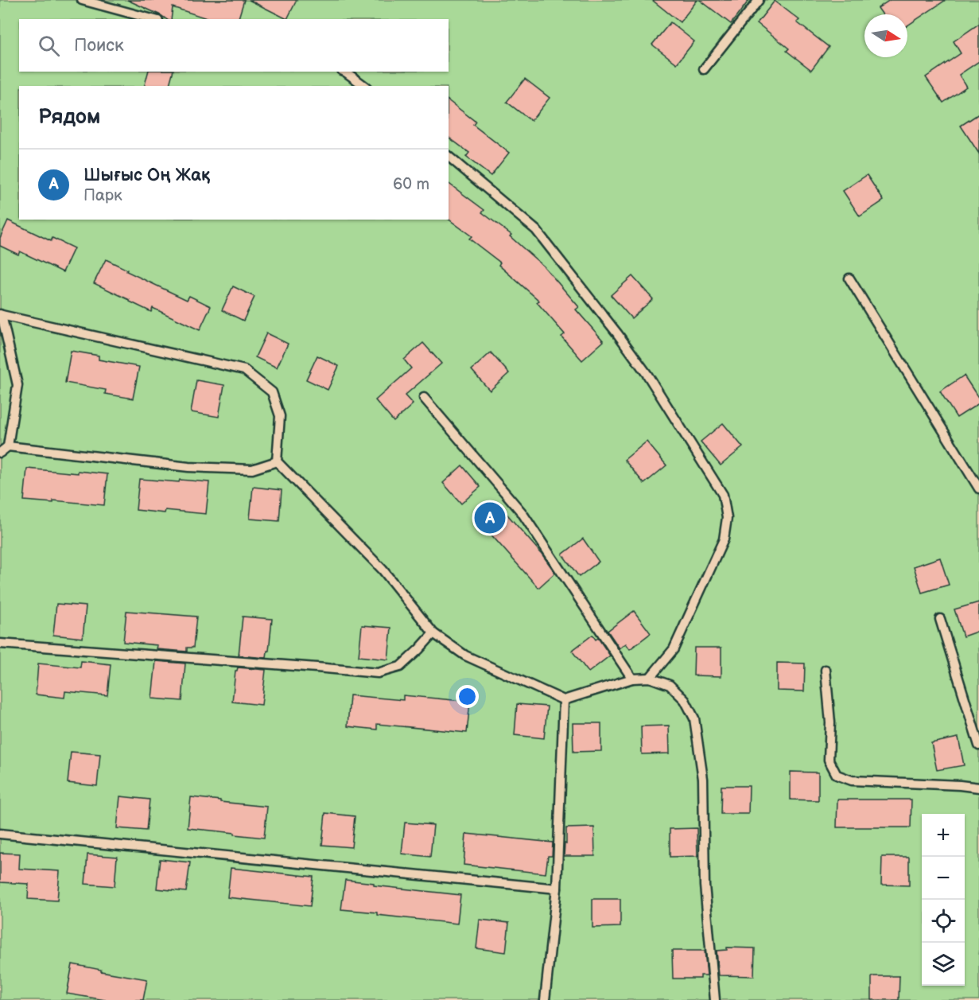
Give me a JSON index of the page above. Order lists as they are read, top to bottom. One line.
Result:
{"north":"right","page":{"search":"Поиск","heading":"Рядом","list":[{"mark":"A","name":"Шығыс Оң Жақ","note":"Парк","value":"60 m"}],"pins":"A","map_buttons":["+","−"]}}
